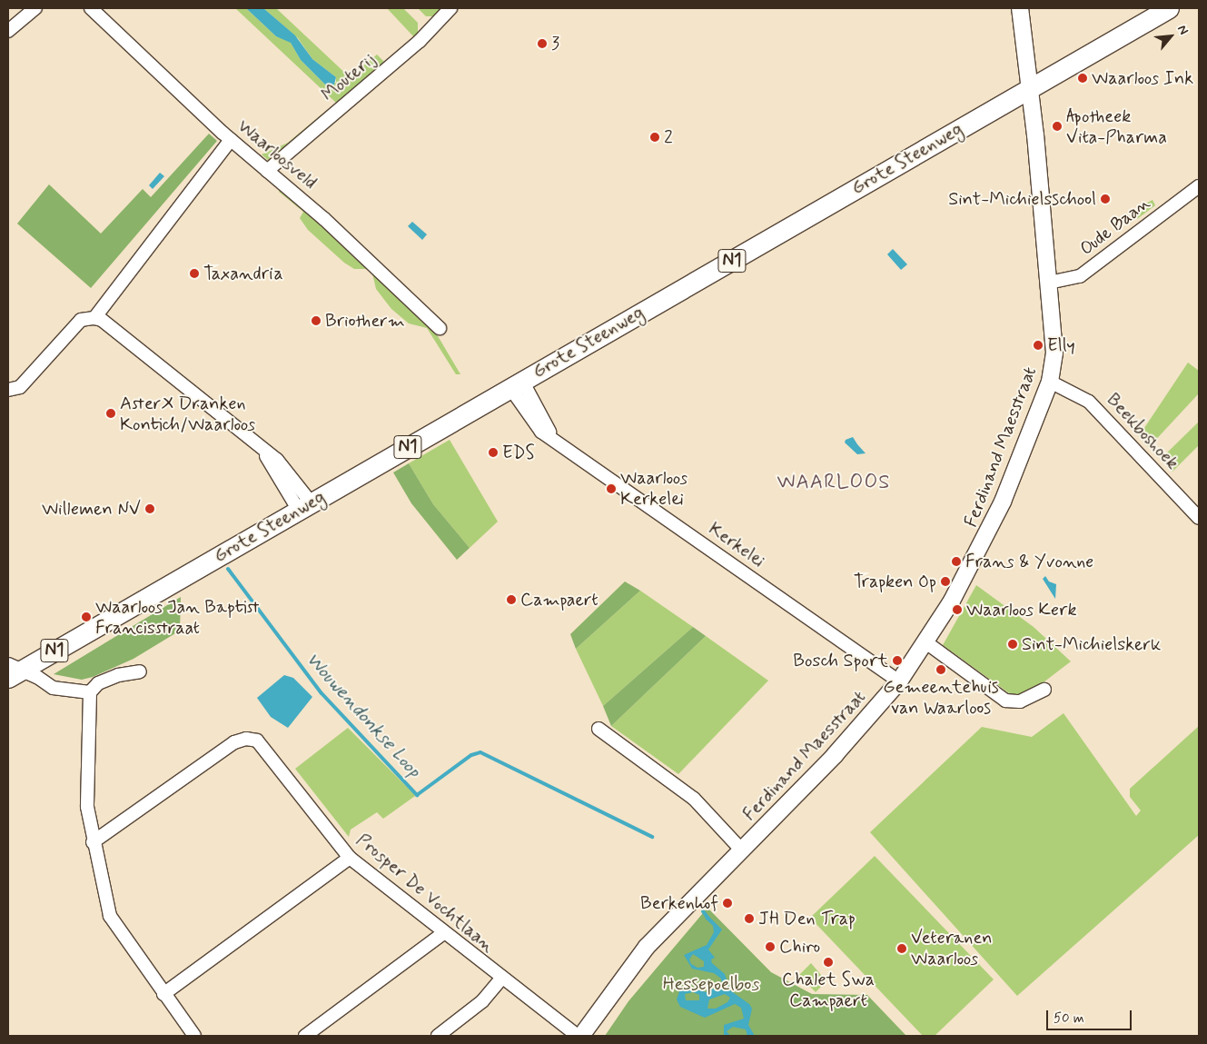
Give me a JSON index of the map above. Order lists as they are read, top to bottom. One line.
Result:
{"streets":{"main road":["Grote Steenweg","N1"],"street":["Mouterij","Waarloosveld","Oude Baan","Beekboshoek","Ferdinand Maesstraat","Kerkelei","Prosper De Vochtlaan"]},"crossings":[["Mouterij","Waarloosveld"],["Grote Steenweg","Ferdinand Maesstraat"],["Grote Steenweg","Kerkelei"],["Oude Baan","Ferdinand Maesstraat"],["Beekboshoek","Ferdinand Maesstraat"],["Ferdinand Maesstraat","Kerkelei"]],"districts":["WAARLOOS"],"water":["Wouwendonkse Loop"],"parks":["Hessepoelbos"],"places":["3","Waarloos Ink","Apotheek Vita-Pharma","2","Sint-Michielsschool","Taxandria","Briotherm","Elly","AsterX Dranken Kontich/Waarloos","EDS","Waarloos Kerkelei","Willemen NV","Frans & Yvonne","Trapken Op","Campaert","Waarloos Kerk","Waarloos Jan Baptist Francisstraat","Sint-Michielskerk","Bosch Sport","Gemeentehuis van Waarloos","Berkenhof","JH Den Trap","Chiro","Veteranen Waarloos","Chalet Swa Campaert"],"scale_bar":"50 m","north":"top right"}
